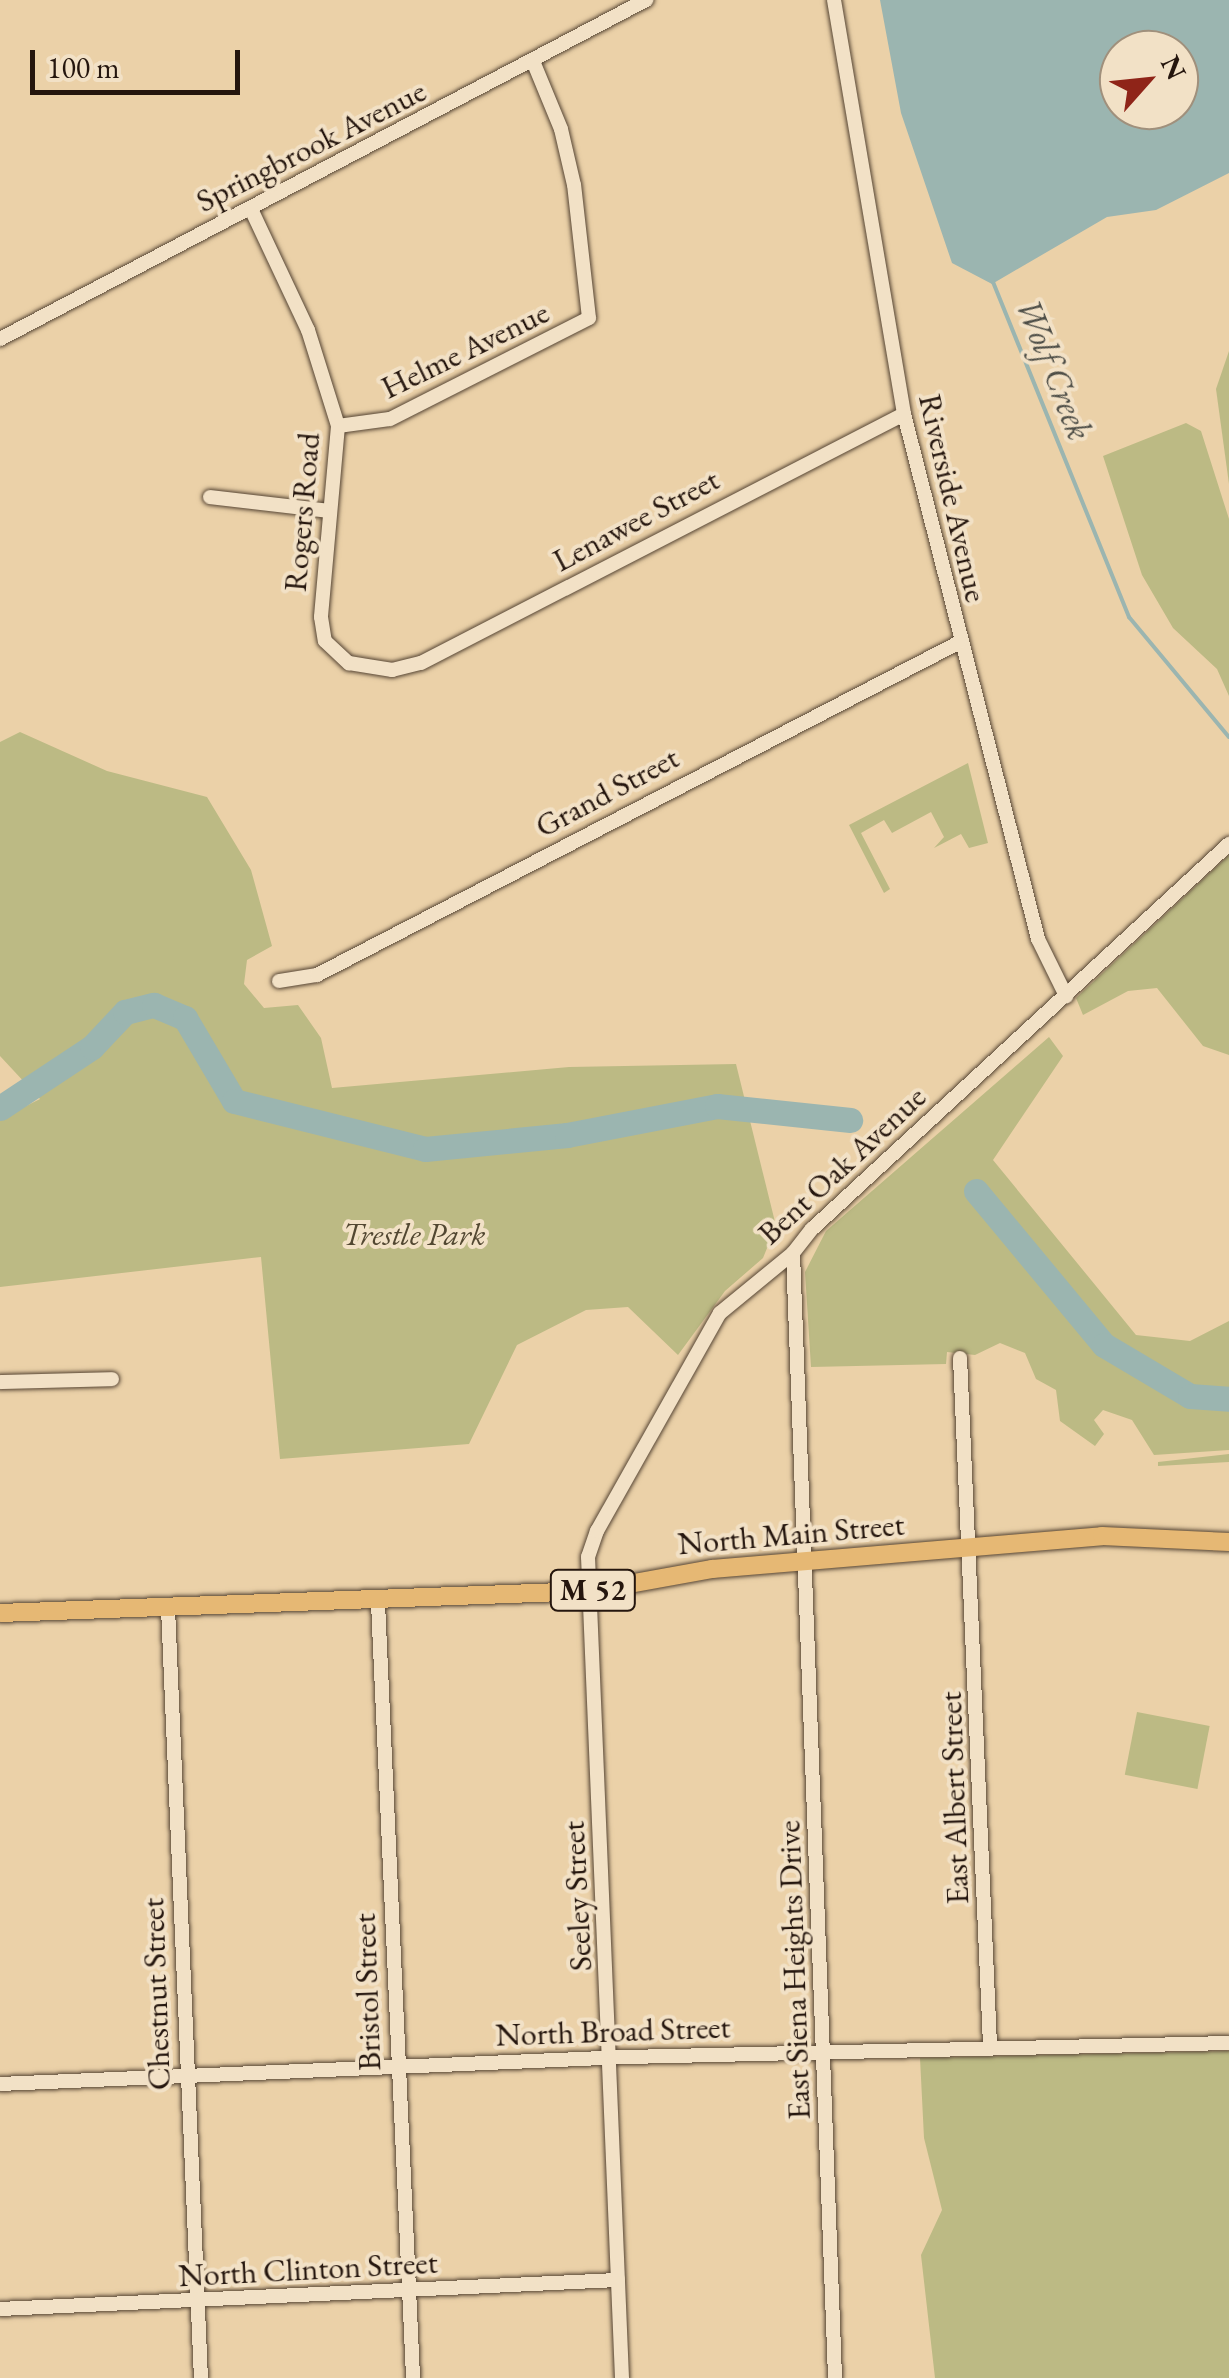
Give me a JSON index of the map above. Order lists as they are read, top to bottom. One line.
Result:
{"streets":{"main road":["North Main Street","M 52"],"street":["Springbrook Avenue","Helme Avenue","Riverside Avenue","Rogers Road","Lenawee Street","Grand Street","Bent Oak Avenue","East Albert Street","Seeley Street","East Siena Heights Drive","Bristol Street","Chestnut Street","North Broad Street","North Clinton Street"]},"crossings":[["Springbrook Avenue","Helme Avenue"],["Springbrook Avenue","Rogers Road"],["Helme Avenue","Rogers Road"],["Riverside Avenue","Lenawee Street"],["Riverside Avenue","Grand Street"],["Riverside Avenue","Bent Oak Avenue"],["Rogers Road","Lenawee Street"],["Bent Oak Avenue","North Main Street"],["Bent Oak Avenue","Seeley Street"],["Bent Oak Avenue","East Siena Heights Drive"],["North Main Street","East Albert Street"],["North Main Street","Seeley Street"],["North Main Street","East Siena Heights Drive"],["North Main Street","Bristol Street"],["North Main Street","Chestnut Street"],["East Albert Street","North Broad Street"],["Seeley Street","North Broad Street"],["Seeley Street","North Clinton Street"],["East Siena Heights Drive","North Broad Street"],["Bristol Street","North Broad Street"],["Bristol Street","North Clinton Street"],["Chestnut Street","North Broad Street"],["Chestnut Street","North Clinton Street"]],"water":["Wolf Creek"],"parks":["Trestle Park"],"scale_bar":"100 m","north":"top right"}
